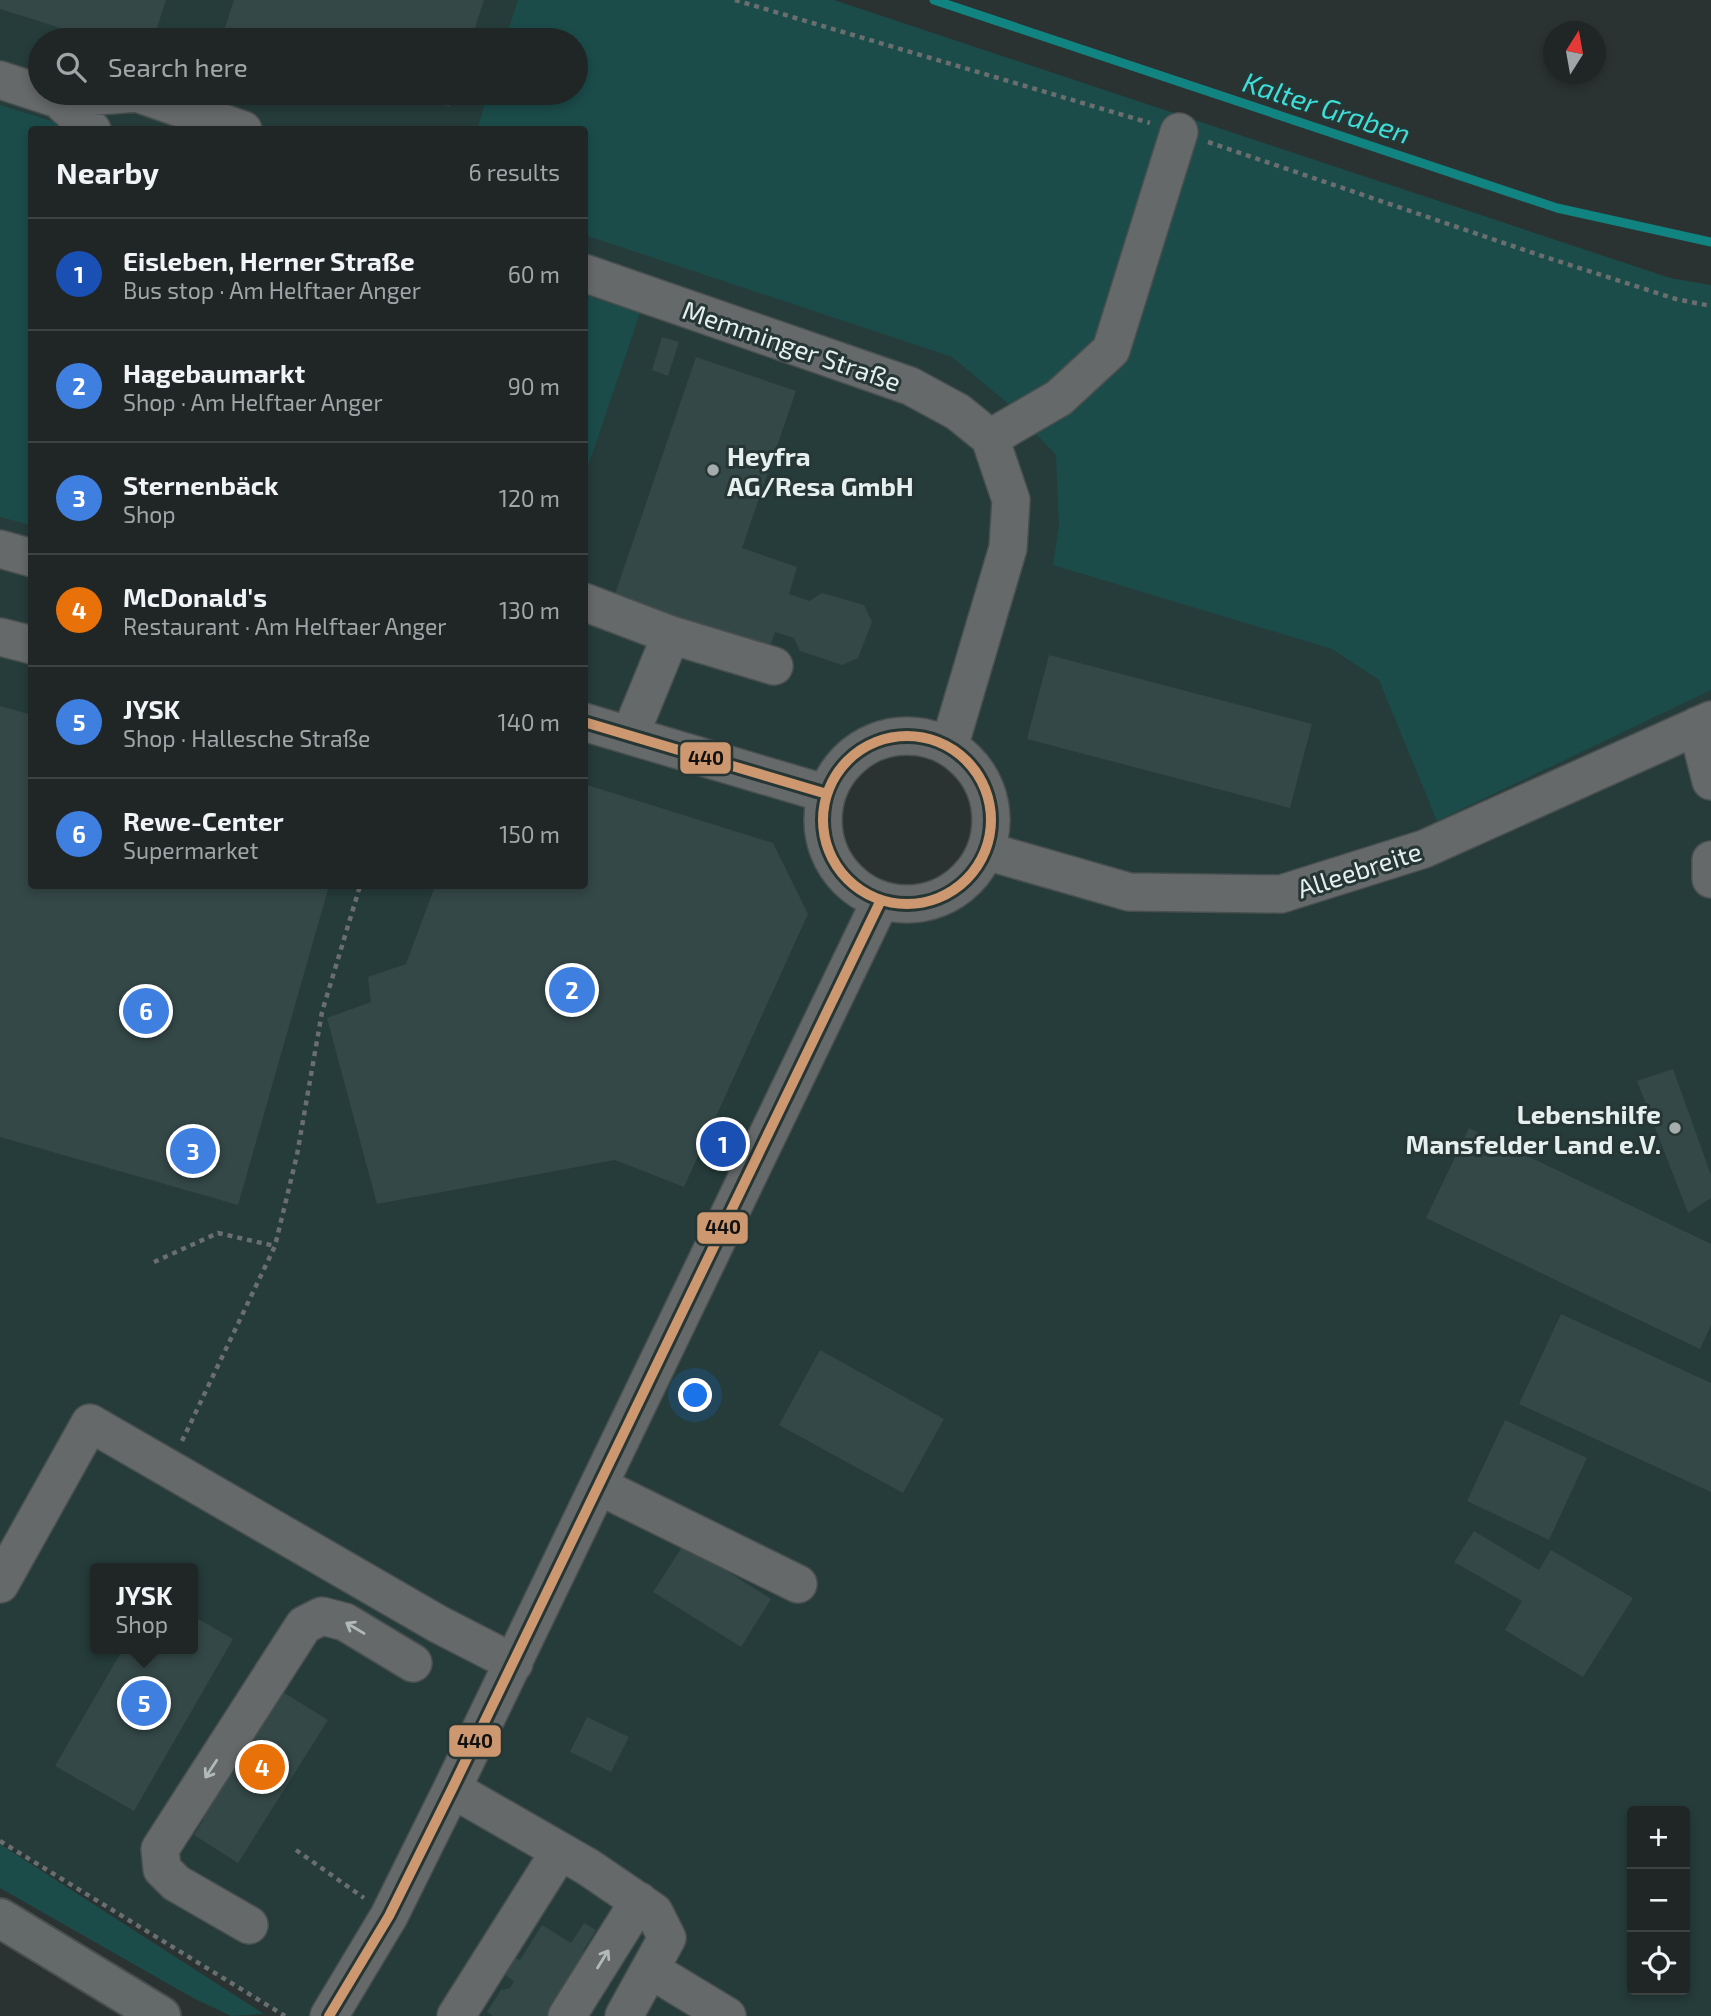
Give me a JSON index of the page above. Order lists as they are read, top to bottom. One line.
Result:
{"streets":{"street":["Memminger Straße","Alleebreite"]},"water":["Kalter Graben"],"places":["Heyfra AG/Resa GmbH","Lebenshilfe Mansfelder Land e.V."],"lines":["transit line 440"],"north":"top","page":{"search":"Search here","heading":["Nearby","6 results"],"list":[{"mark":"1","name":"Eisleben, Herner Straße","note":"Bus stop · Am Helftaer Anger","value":"60 m"},{"mark":"2","name":"Hagebaumarkt","note":"Shop · Am Helftaer Anger","value":"90 m"},{"mark":"3","name":"Sternenbäck","note":"Shop","value":"120 m"},{"mark":"4","name":"McDonald's","note":"Restaurant · Am Helftaer Anger","value":"130 m"},{"mark":"5","name":"JYSK","note":"Shop · Hallesche Straße","value":"140 m"},{"mark":"6","name":"Rewe-Center","note":"Supermarket","value":"150 m"}],"pins":["2","6","1","3","5","4"],"popup":["JYSK","Shop"],"map_buttons":["+","−"]}}
